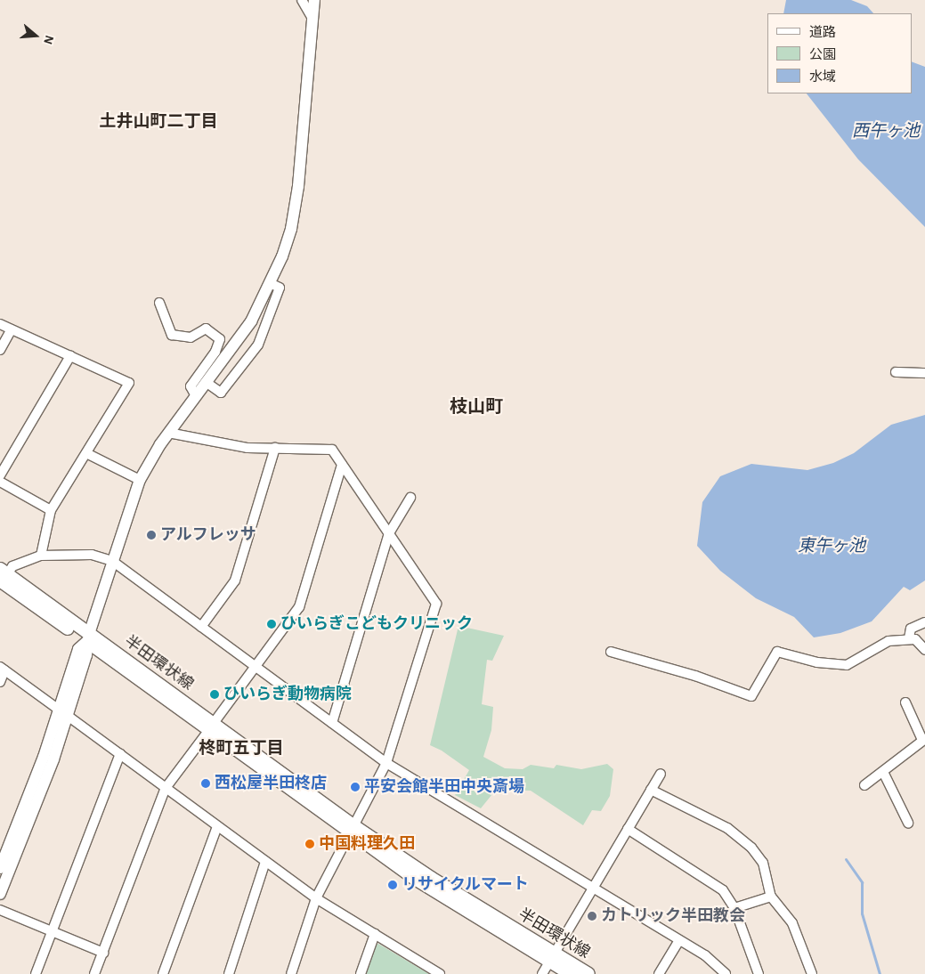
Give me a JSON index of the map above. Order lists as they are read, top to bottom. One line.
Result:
{"streets":{"main road":["半田環状線"]},"districts":["土井山町二丁目","枝山町","柊町五丁目"],"water":["西午ヶ池","東午ヶ池"],"places":["アルフレッサ","ひいらぎこどもクリニック","ひいらぎ動物病院","西松屋半田柊店","平安会館半田中央斎場","中国料理久田","リサイクルマート","カトリック半田教会"],"legend":["道路","公園","水域"],"north":"right"}
